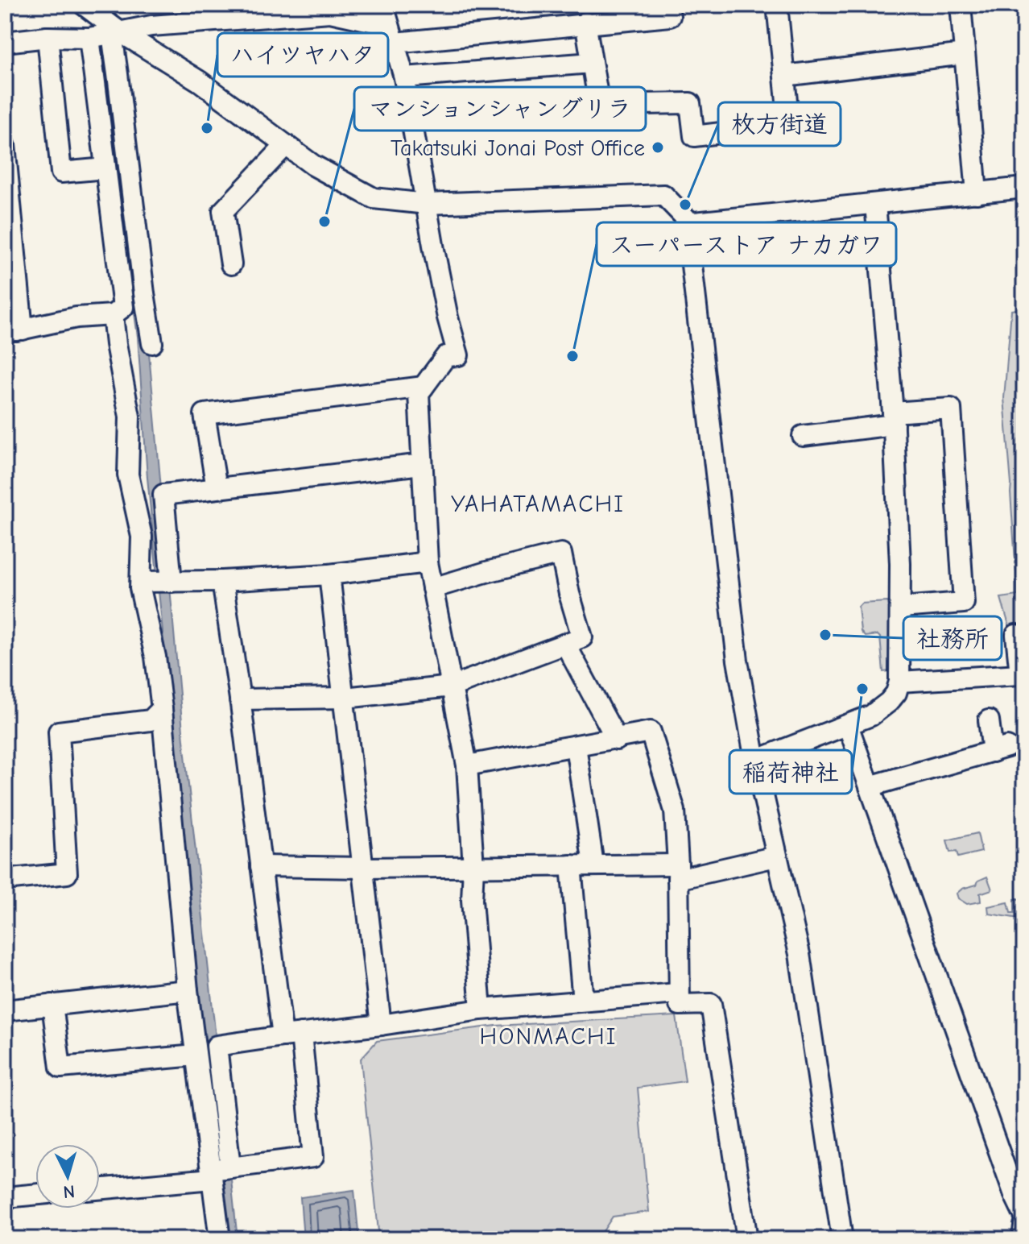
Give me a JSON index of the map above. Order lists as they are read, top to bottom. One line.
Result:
{"districts":["YAHATAMACHI","HONMACHI"],"places":["ハイツヤハタ","Takatsuki Jonai Post Office","枚方街道","マンションシャングリラ","スーパーストア ナカガワ","社務所","稲荷神社"],"north":"bottom"}
